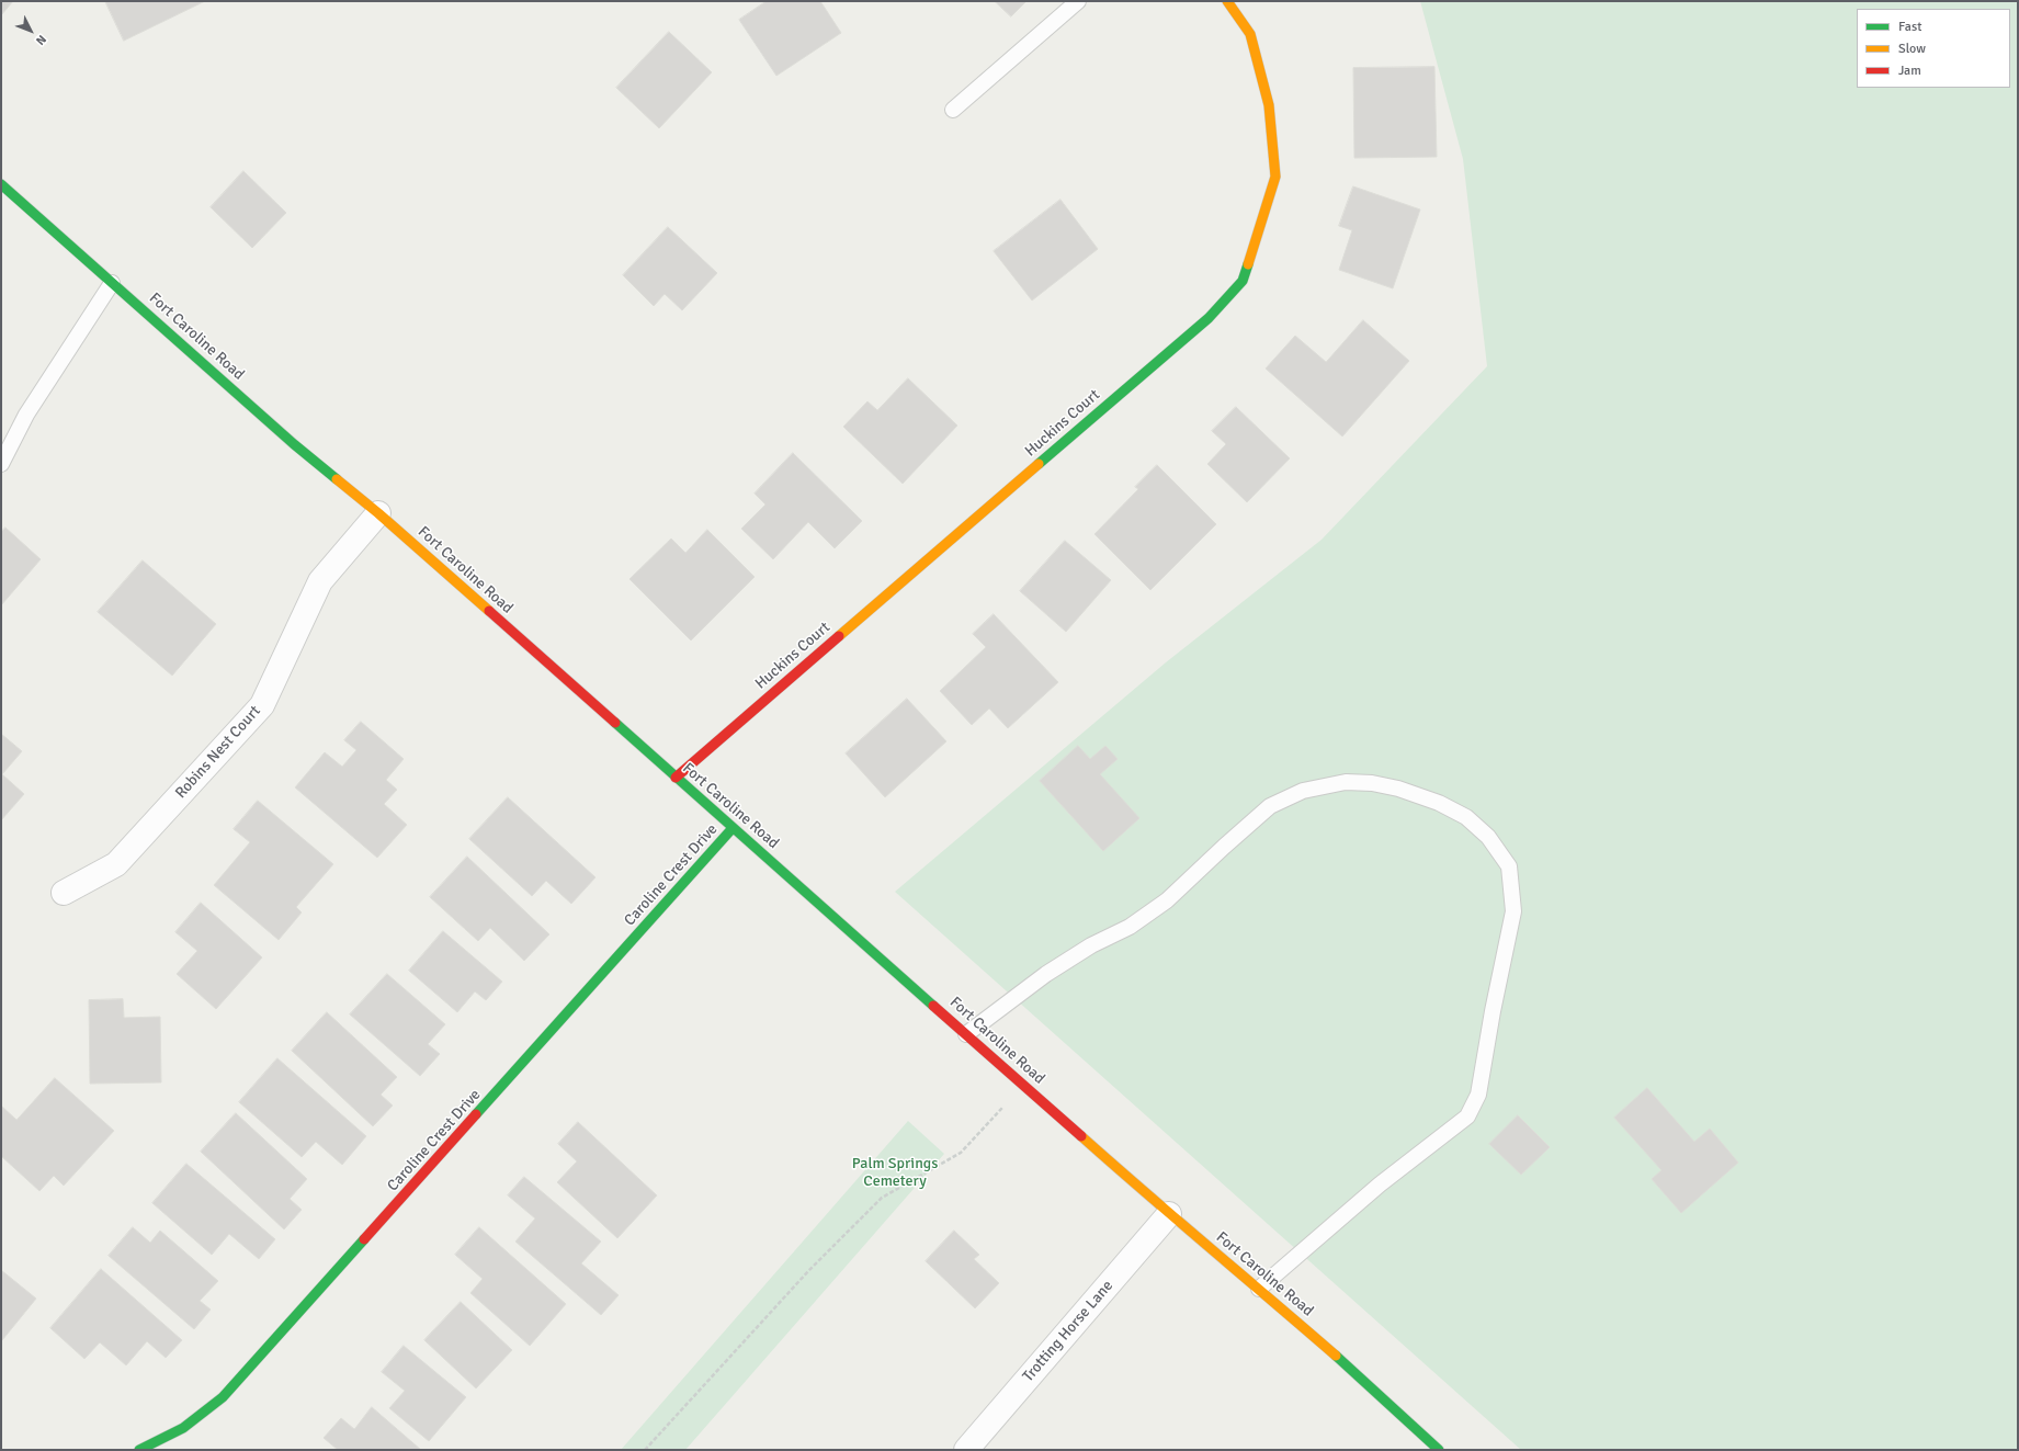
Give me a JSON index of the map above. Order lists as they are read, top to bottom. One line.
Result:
{"streets":{"street":["Fort Caroline Road","Huckins Court","Robins Nest Court","Caroline Crest Drive","Trotting Horse Lane"]},"crossings":[["Fort Caroline Road","Huckins Court"],["Fort Caroline Road","Robins Nest Court"],["Fort Caroline Road","Caroline Crest Drive"],["Fort Caroline Road","Trotting Horse Lane"]],"parks":["Palm Springs Cemetery"],"legend":["Fast","Slow","Jam"],"north":"bottom right"}
